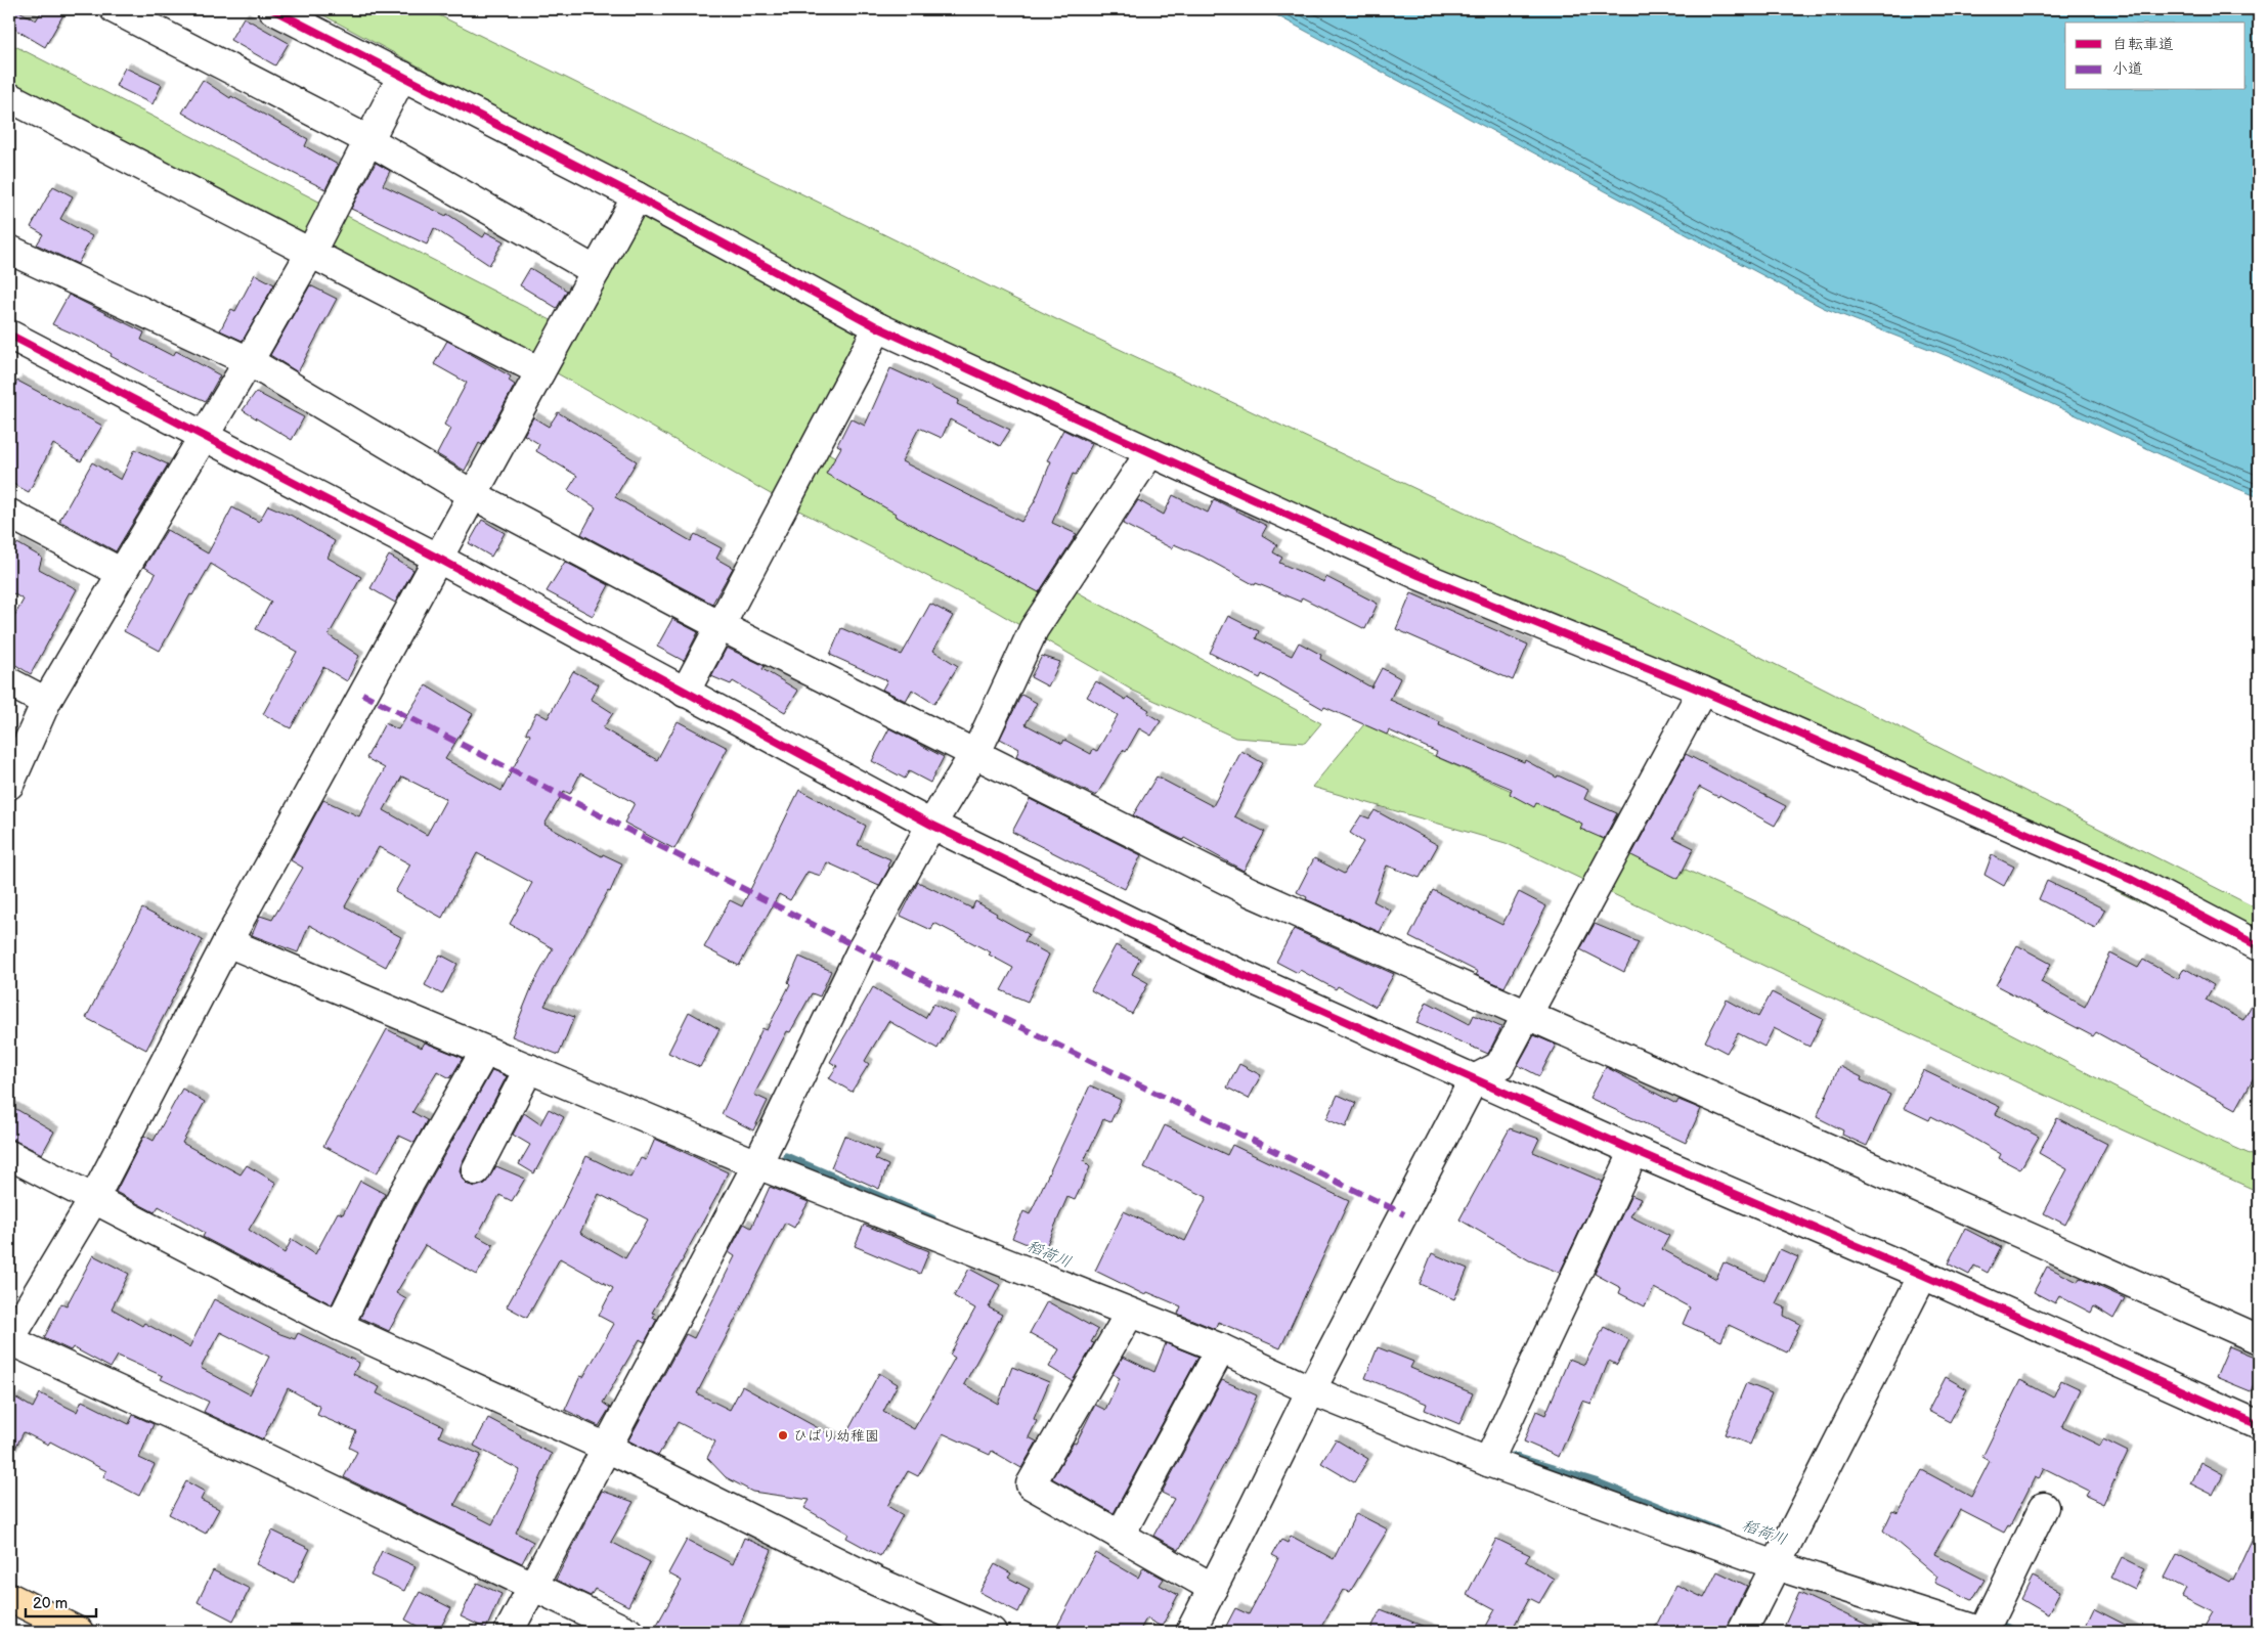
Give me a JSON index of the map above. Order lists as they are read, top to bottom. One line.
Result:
{"water":["稻荷川"],"places":["ひばり幼稚園"],"legend":["自転車道","小道"],"scale_bar":"20 m"}
